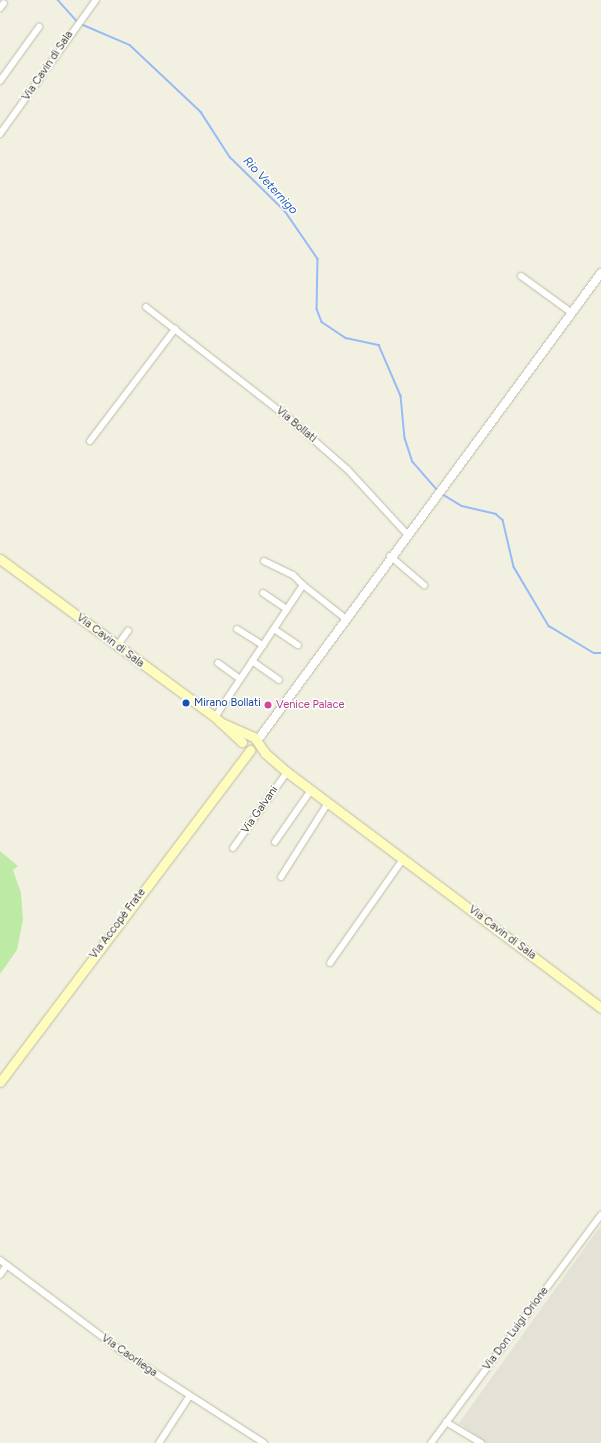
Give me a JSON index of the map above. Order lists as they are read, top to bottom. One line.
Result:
{"streets":{"main road":["Via Cavin di Sala","Via Accopè Frate"],"street":["Via Bollati","Via Galvani","Via Don Luigi Orione","Via Caorliega"]},"crossings":[["Via Cavin di Sala","Via Galvani"],["Via Cavin di Sala","Via Accopè Frate"]],"water":["Rio Veternigo"],"places":["Mirano Bollati","Venice Palace"]}
